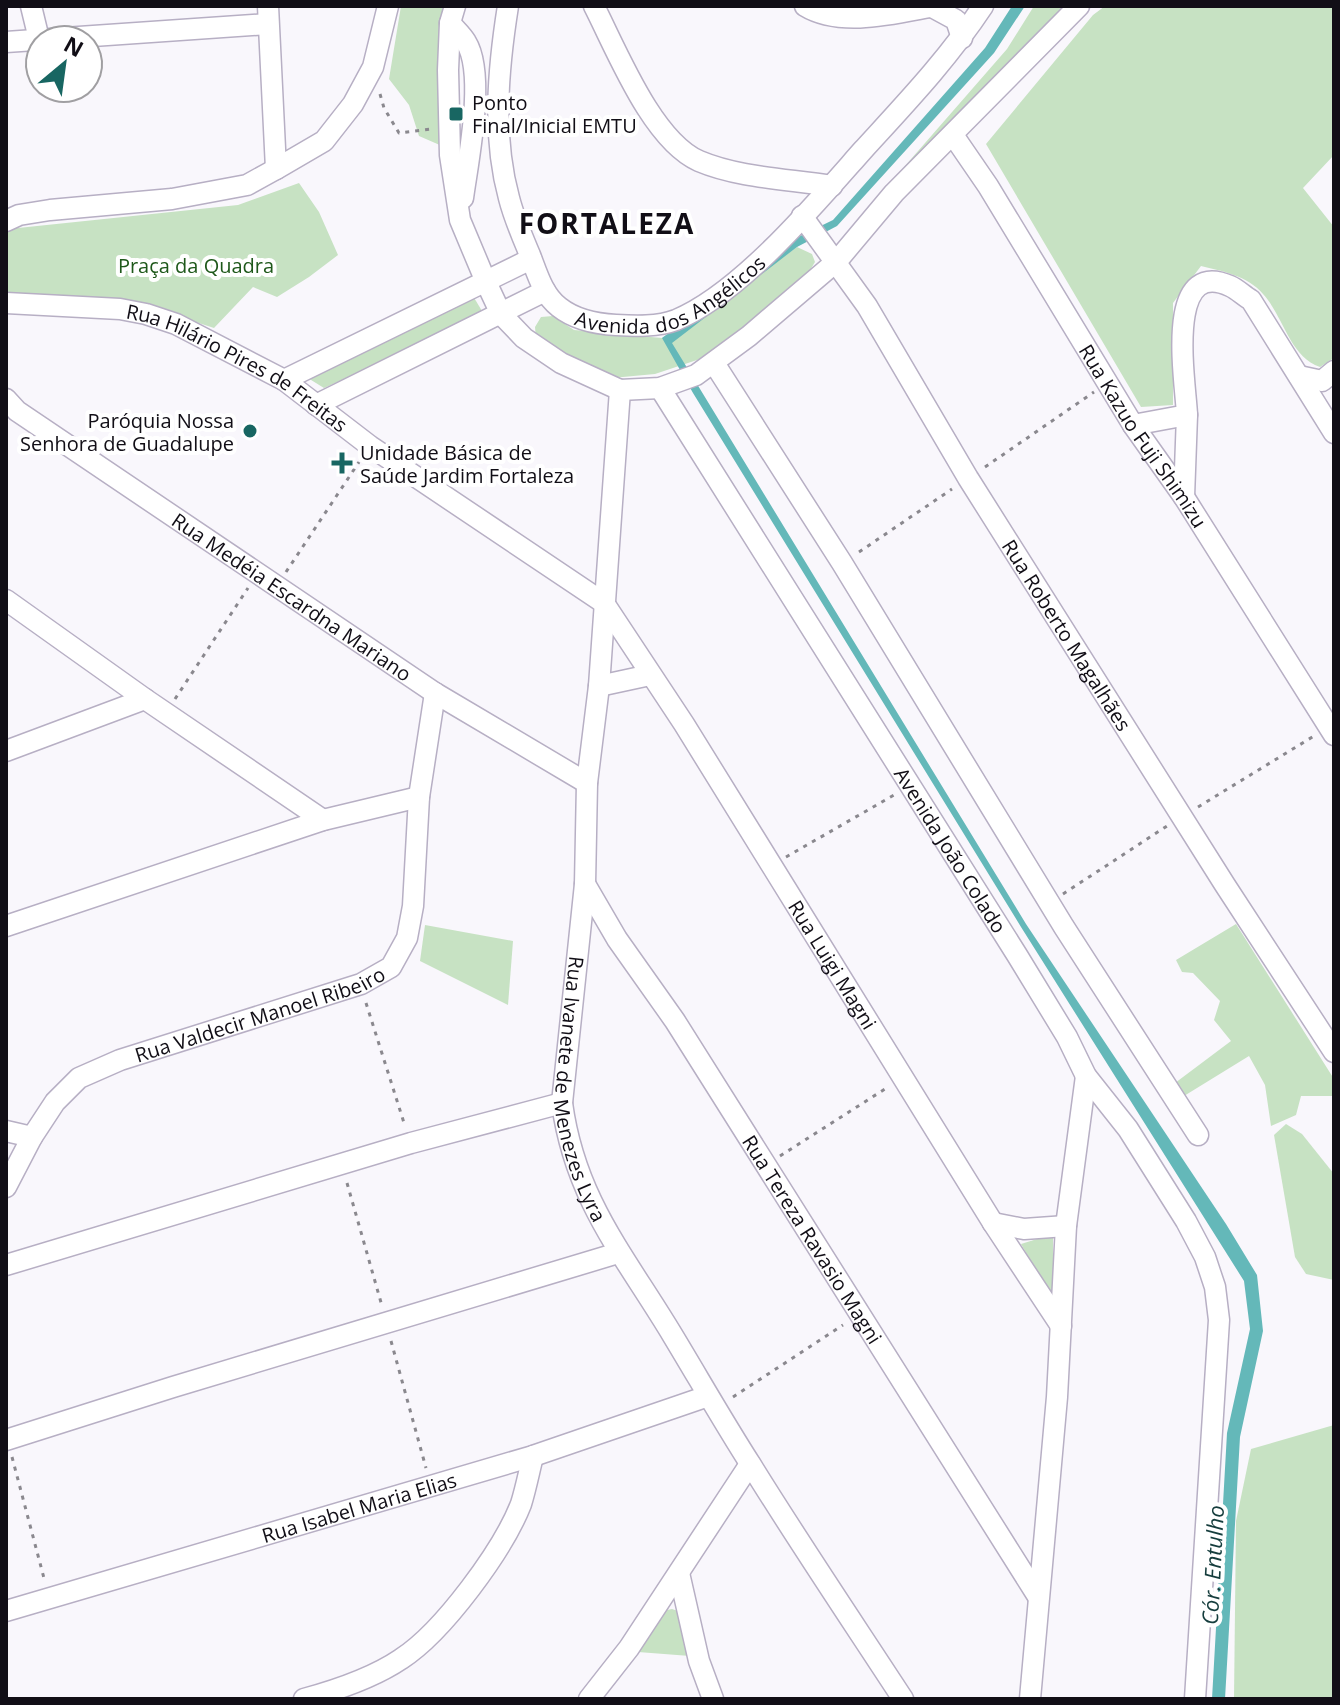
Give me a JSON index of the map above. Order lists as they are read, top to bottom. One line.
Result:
{"streets":{"street":["Avenida dos Angélicos","Rua Hilário Pires de Freitas","Rua Kazuo Fuji Shimizu","Rua Medéia Escardna Mariano","Rua Roberto Magalhães","Avenida João Colado","Rua Luigi Magni","Rua Valdecir Manoel Ribeiro","Rua Ivanete de Menezes Lyra","Rua Tereza Ravasio Magni","Rua Isabel Maria Elias"]},"crossings":[["Avenida dos Angélicos","Rua Roberto Magalhães"],["Rua Hilário Pires de Freitas","Rua Luigi Magni"],["Rua Hilário Pires de Freitas","Rua Ivanete de Menezes Lyra"],["Rua Medéia Escardna Mariano","Rua Valdecir Manoel Ribeiro"],["Rua Medéia Escardna Mariano","Rua Ivanete de Menezes Lyra"],["Rua Luigi Magni","Rua Ivanete de Menezes Lyra"],["Rua Ivanete de Menezes Lyra","Rua Tereza Ravasio Magni"],["Rua Ivanete de Menezes Lyra","Rua Isabel Maria Elias"]],"districts":["FORTALEZA"],"water":["Cór. Entulho"],"parks":["Praça da Quadra"],"places":{"transit":["Ponto Final/Inicial EMTU"],"other":["Paróquia Nossa Senhora de Guadalupe"],"health":["Unidade Básica de Saúde Jardim Fortaleza"]},"north":"top right"}
